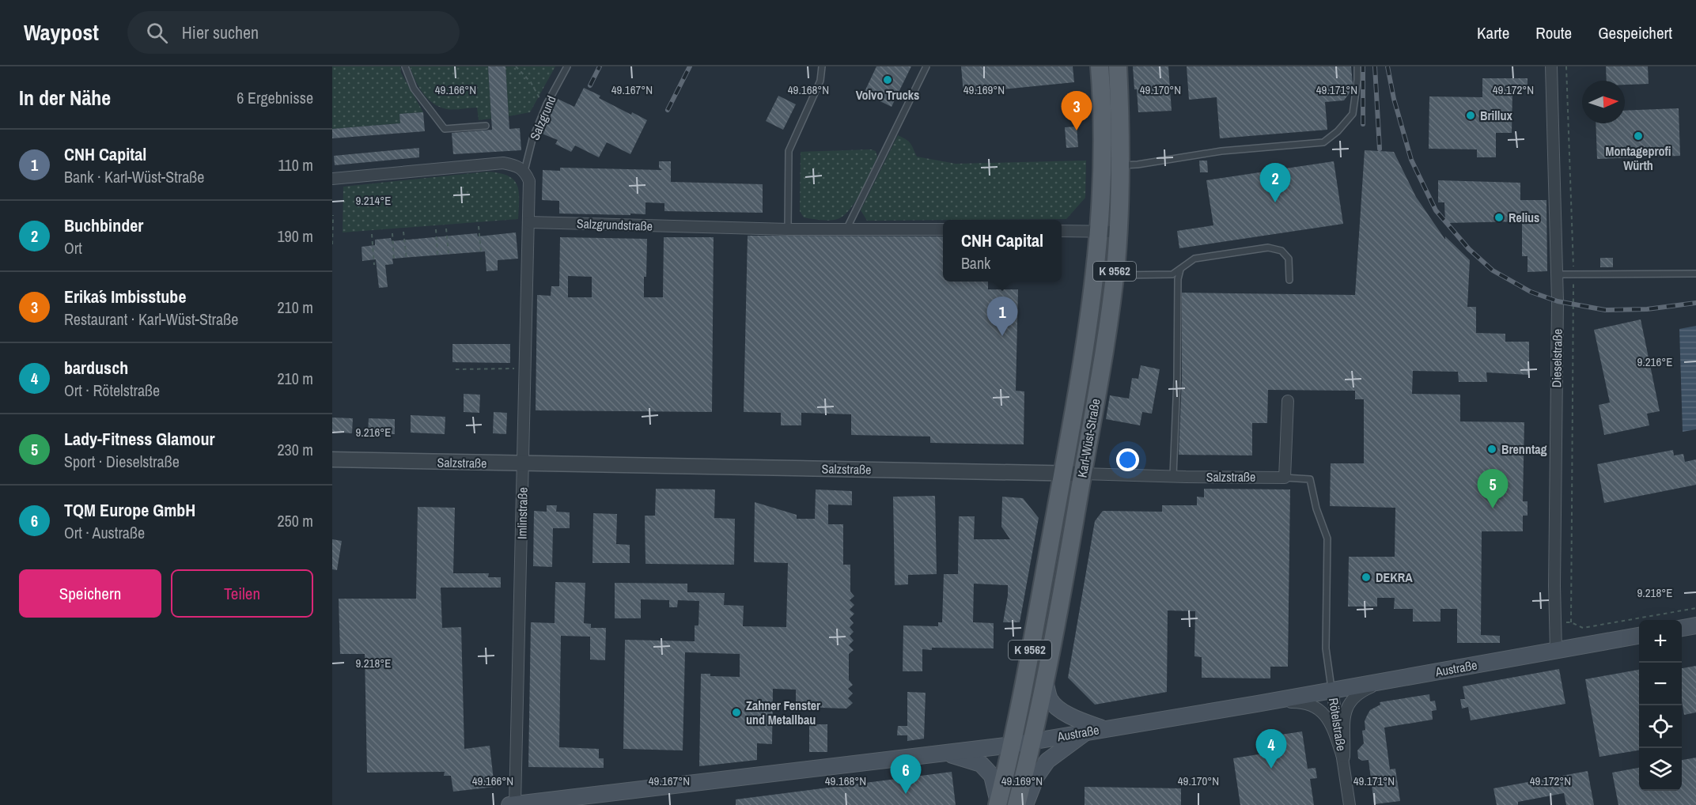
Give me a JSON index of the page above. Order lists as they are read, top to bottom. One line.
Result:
{"streets":{"main road":["K 9562","Karl-Wüst-Straße","Austraße"],"street":["Salzgrundstraße","Dieselstraße","Salzstraße","Imlinstraße","Rötelstraße"],"lane":["Salzgrund"]},"crossings":[["Salzgrundstraße","Imlinstraße"],["Dieselstraße","Austraße"],["Karl-Wüst-Straße","Salzstraße"],["Karl-Wüst-Straße","Austraße"],["Salzstraße","Imlinstraße"],["Imlinstraße","Austraße"],["Austraße","Rötelstraße"]],"places":["Volvo Trucks","Brillux","Montageprofi Würth","Relius","Brenntag","DEKRA","Zahner Fenster und Metallbau"],"north":"right","page":{"header":"Waypost","search":"Hier suchen","nav":["Karte","Route","Gespeichert"],"heading":["In der Nähe","6 Ergebnisse"],"pins":["3","2","1","5","4","6"],"list":[{"mark":"1","name":"CNH Capital","note":"Bank · Karl-Wüst-Straße","value":"110 m"},{"mark":"2","name":"Buchbinder","note":"Ort","value":"190 m"},{"mark":"3","name":"Erika´s Imbisstube","note":"Restaurant · Karl-Wüst-Straße","value":"210 m"},{"mark":"4","name":"bardusch","note":"Ort · Rötelstraße","value":"210 m"},{"mark":"5","name":"Lady-Fitness Glamour","note":"Sport · Dieselstraße","value":"230 m"},{"mark":"6","name":"TQM Europe GmbH","note":"Ort · Austraße","value":"250 m"}],"popup":["CNH Capital","Bank"],"buttons":["Speichern","Teilen"],"map_buttons":["+","−"]},"coordinates":["49.166°N","49.167°N","49.168°N","49.169°N","49.170°N","49.171°N","49.172°N","9.214°E","9.216°E","9.218°E"]}
